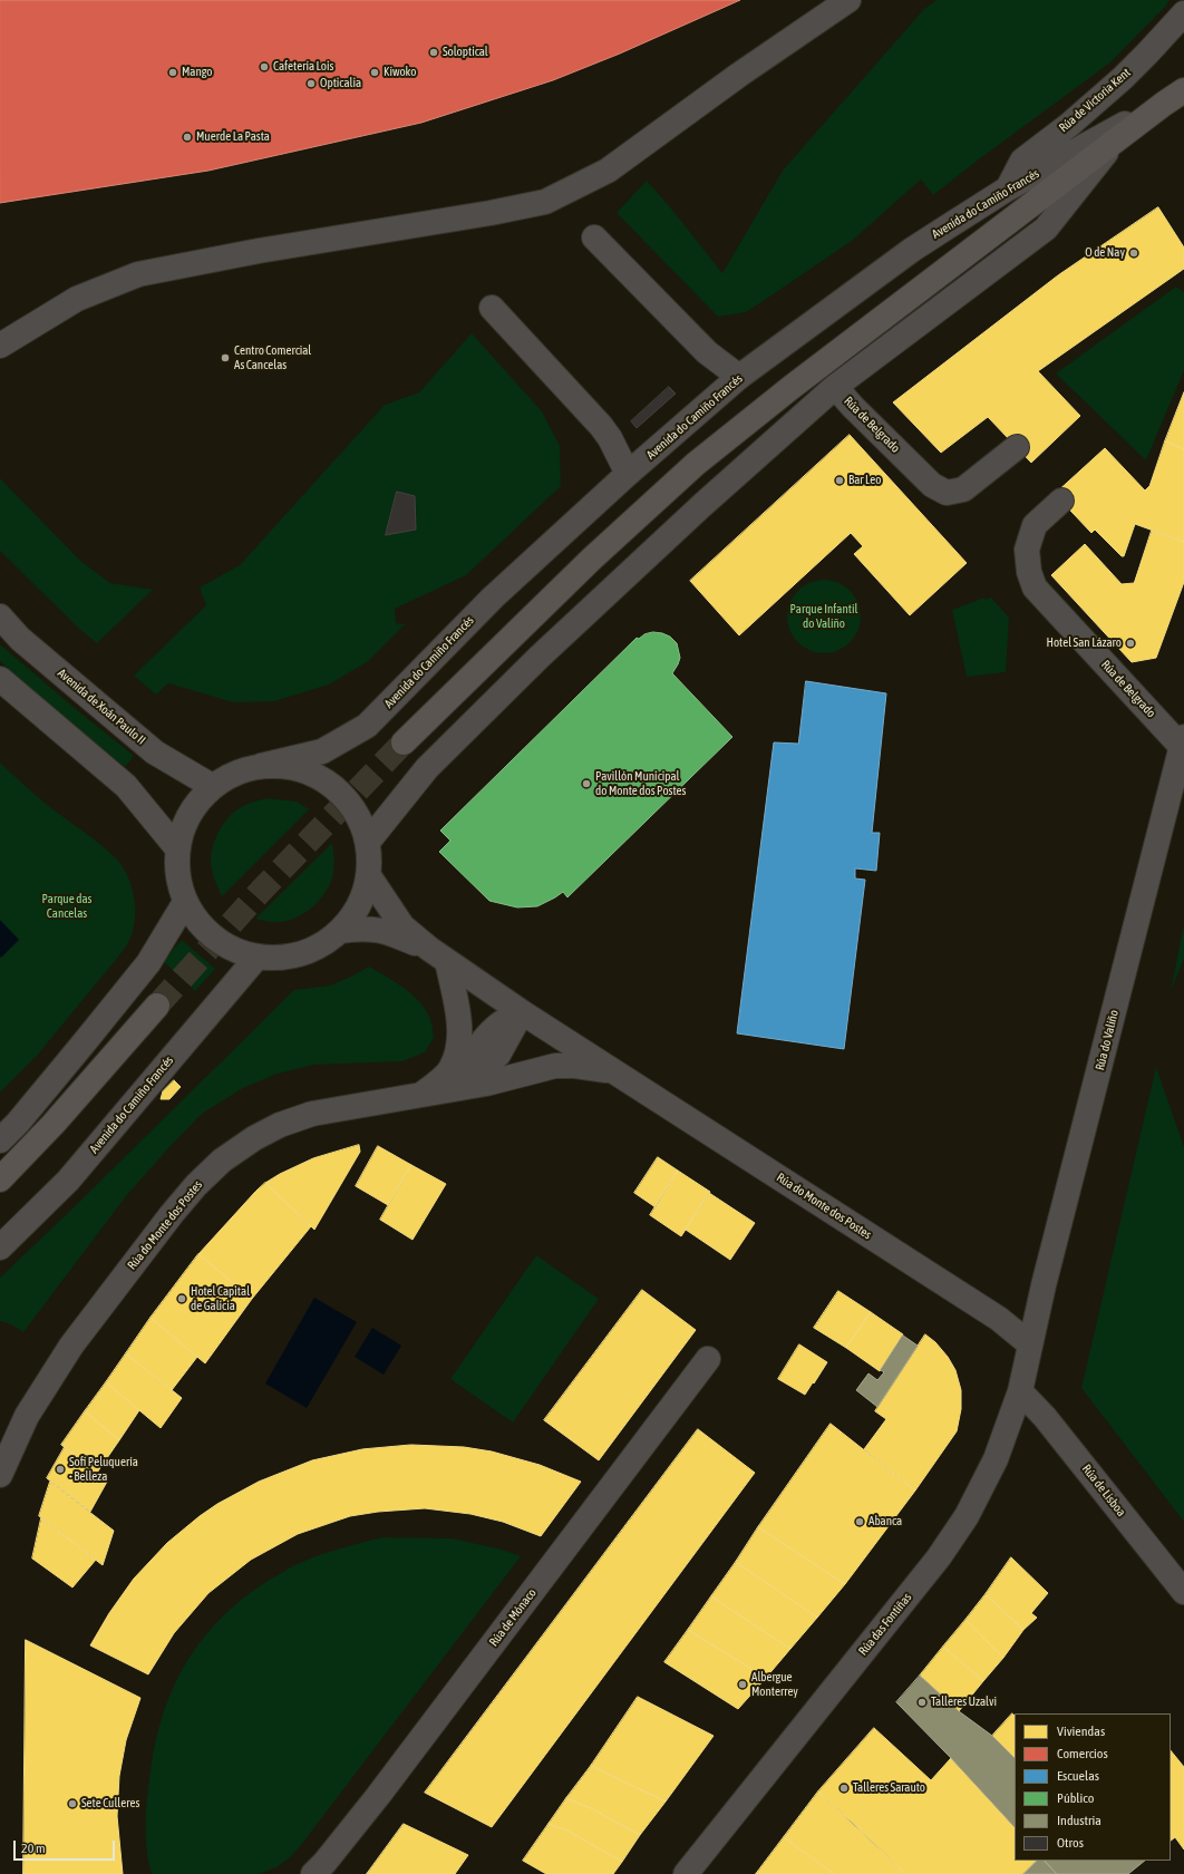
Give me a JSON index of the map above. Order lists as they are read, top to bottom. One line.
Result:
{"streets":{"main road":["Avenida do Camiño Francés"],"street":["Rúa de Victoria Kent","Rúa de Belgrado","Avenida de Xoán Paulo II","Rúa do Valiño","Rúa do Monte dos Postes","Rúa de Lisboa","Rúa de Mónaco","Rúa das Fontiñas"]},"crossings":[["Rúa de Victoria Kent","Avenida do Camiño Francés"],["Avenida do Camiño Francés","Rúa de Belgrado"],["Rúa de Belgrado","Rúa do Valiño"],["Rúa do Valiño","Rúa do Monte dos Postes"],["Rúa do Valiño","Rúa das Fontiñas"],["Rúa do Monte dos Postes","Rúa das Fontiñas"],["Rúa de Lisboa","Rúa das Fontiñas"]],"parks":["Parque Infantil do Valiño","Parque das Cancelas"],"places":["Soloptical","Cafetería Lois","Mango","Kiwoko","Opticalia","Muerde La Pasta","O de Nay","Centro Comercial As Cancelas","Bar Leo","Hotel San Lázaro","Pavillón Municipal do Monte dos Postes","Hotel Capital de Galicia","Sofi Peluquería - Belleza","Abanca","Albergue Monterrey","Talleres Uzalvi","Talleres Sarauto","Sete Culleres"],"legend":["Viviendas","Comercios","Escuelas","Público","Industria","Otros"],"scale_bar":"20 m"}
